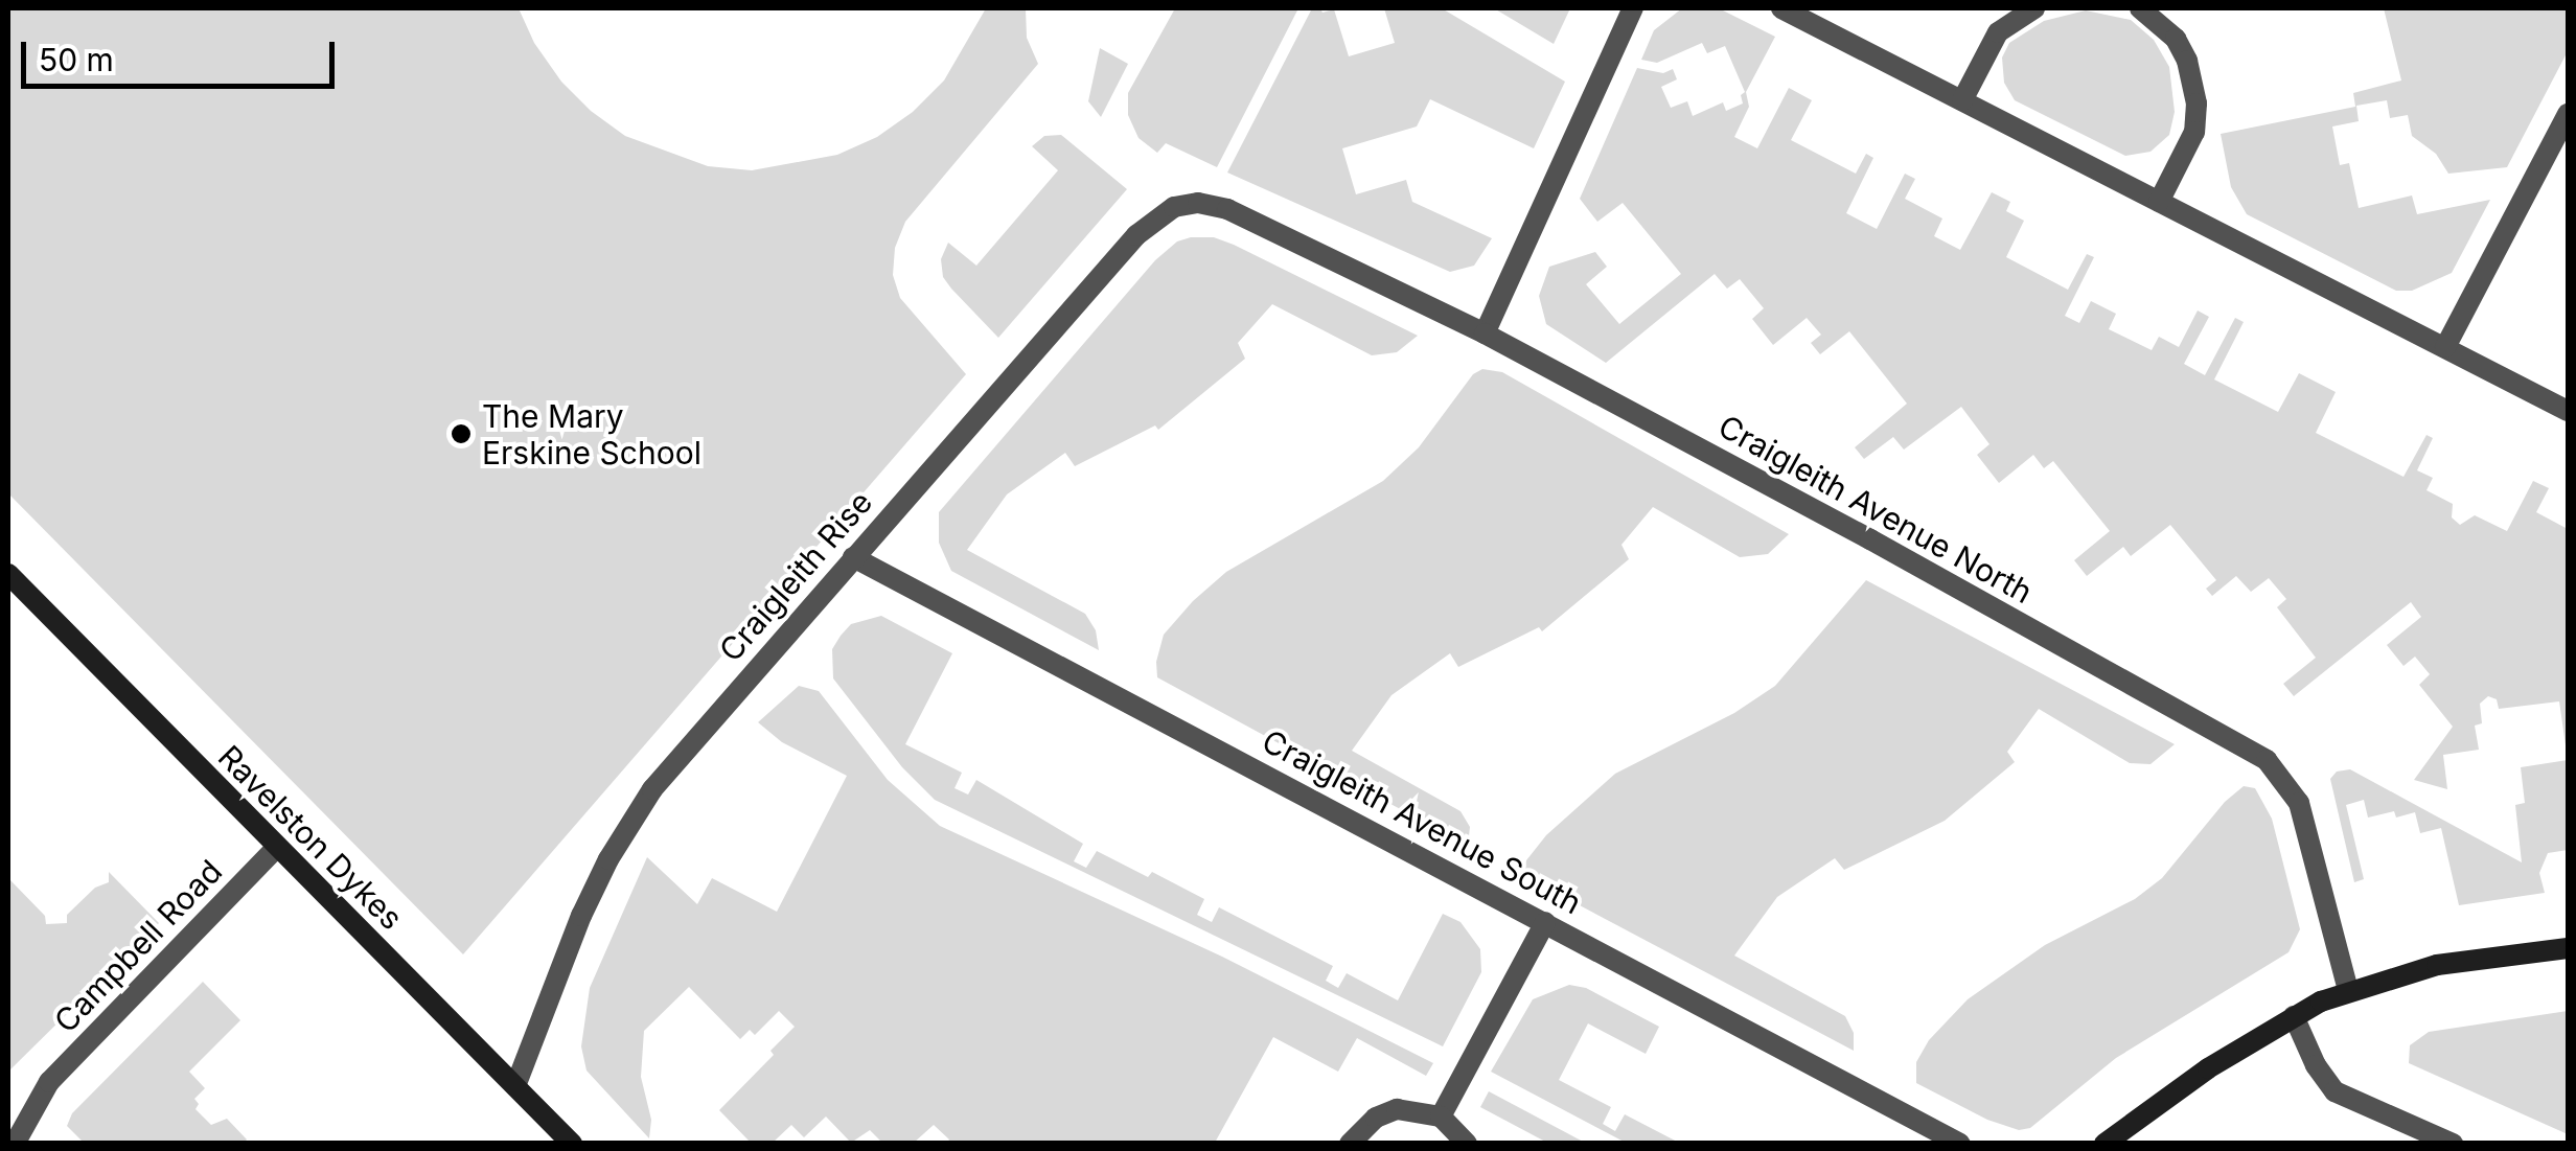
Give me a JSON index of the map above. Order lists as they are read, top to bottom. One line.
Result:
{"streets":{"street":["Craigleith Avenue North","Craigleith Rise","Craigleith Avenue South","Ravelston Dykes","Campbell Road"]},"crossings":[["Craigleith Avenue North","Craigleith Rise"],["Craigleith Rise","Craigleith Avenue South"],["Craigleith Rise","Ravelston Dykes"],["Ravelston Dykes","Campbell Road"]],"places":["The Mary Erskine School"],"scale_bar":"50 m"}
